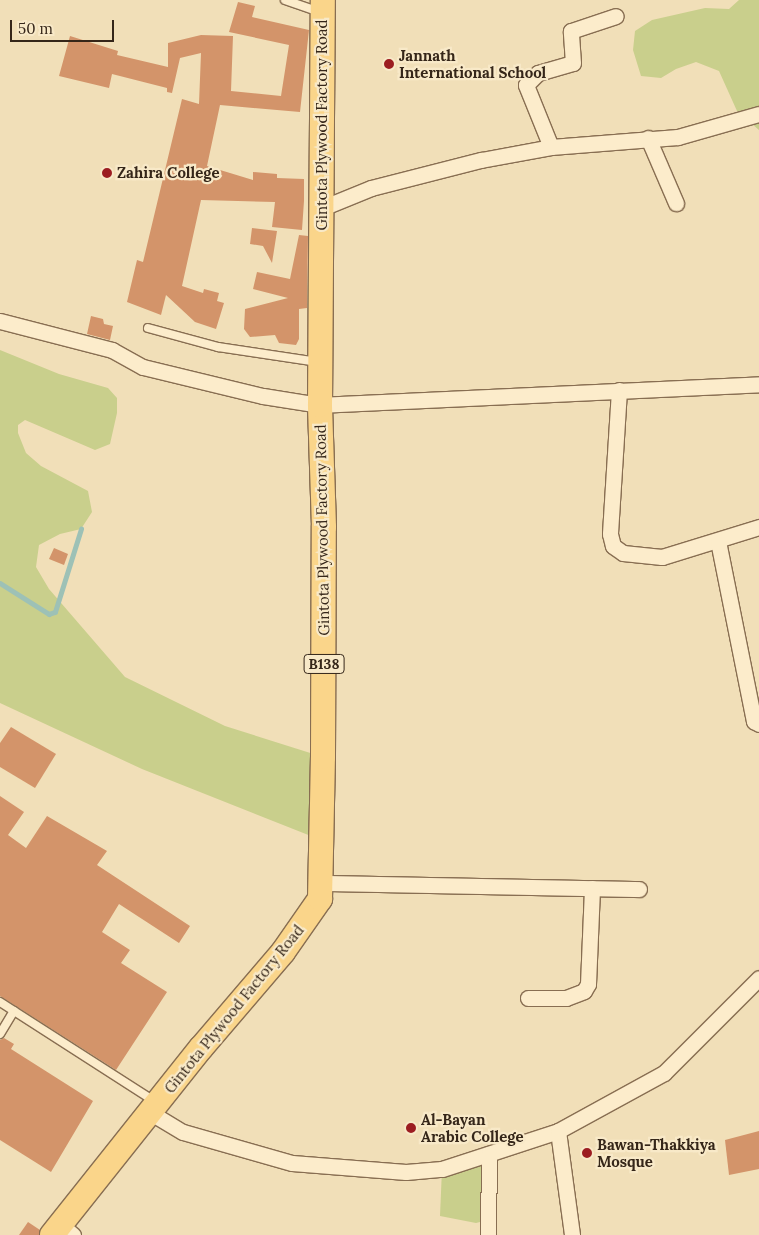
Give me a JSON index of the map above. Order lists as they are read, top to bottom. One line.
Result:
{"streets":{"main road":["Gintota Plywood Factory Road","B138"]},"places":["Jannath International School","Zahira College","Al-Bayan Arabic College","Bawan-Thakkiya Mosque"],"scale_bar":"50 m"}
